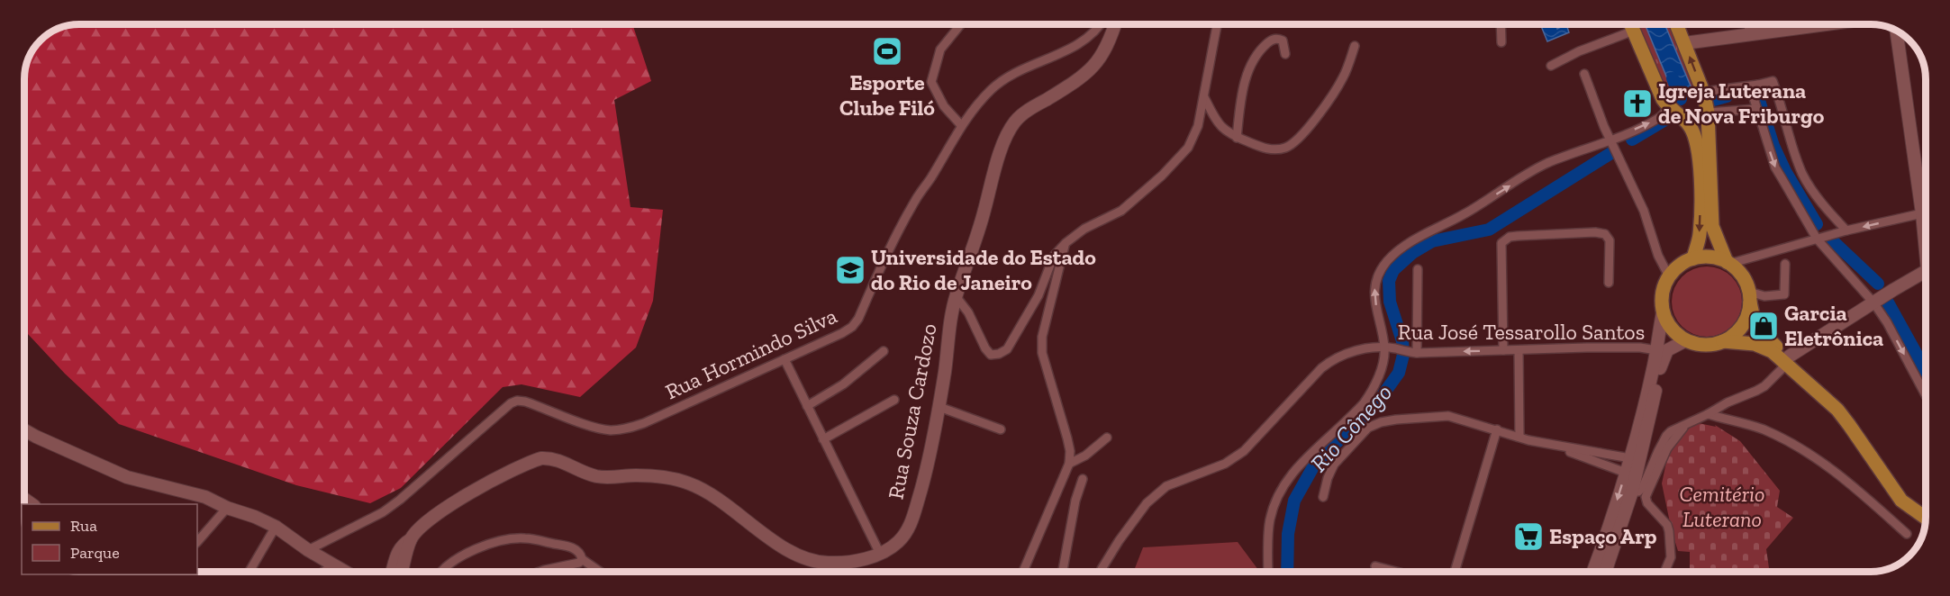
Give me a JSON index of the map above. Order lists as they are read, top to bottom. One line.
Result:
{"streets":{"street":["Rua José Tessarollo Santos","Rua Hormindo Silva","Rua Souza Cardozo"]},"water":["Rio Cônego"],"parks":["Cemitério Luterano"],"places":{"sports":["Esporte Clube Filó"],"church":["Igreja Luterana de Nova Friburgo"],"school or university":["Universidade do Estado do Rio de Janeiro"],"shop":["Garcia Eletrônica"],"supermarket":["Espaço Arp"]},"legend":["Rua","Parque"]}
